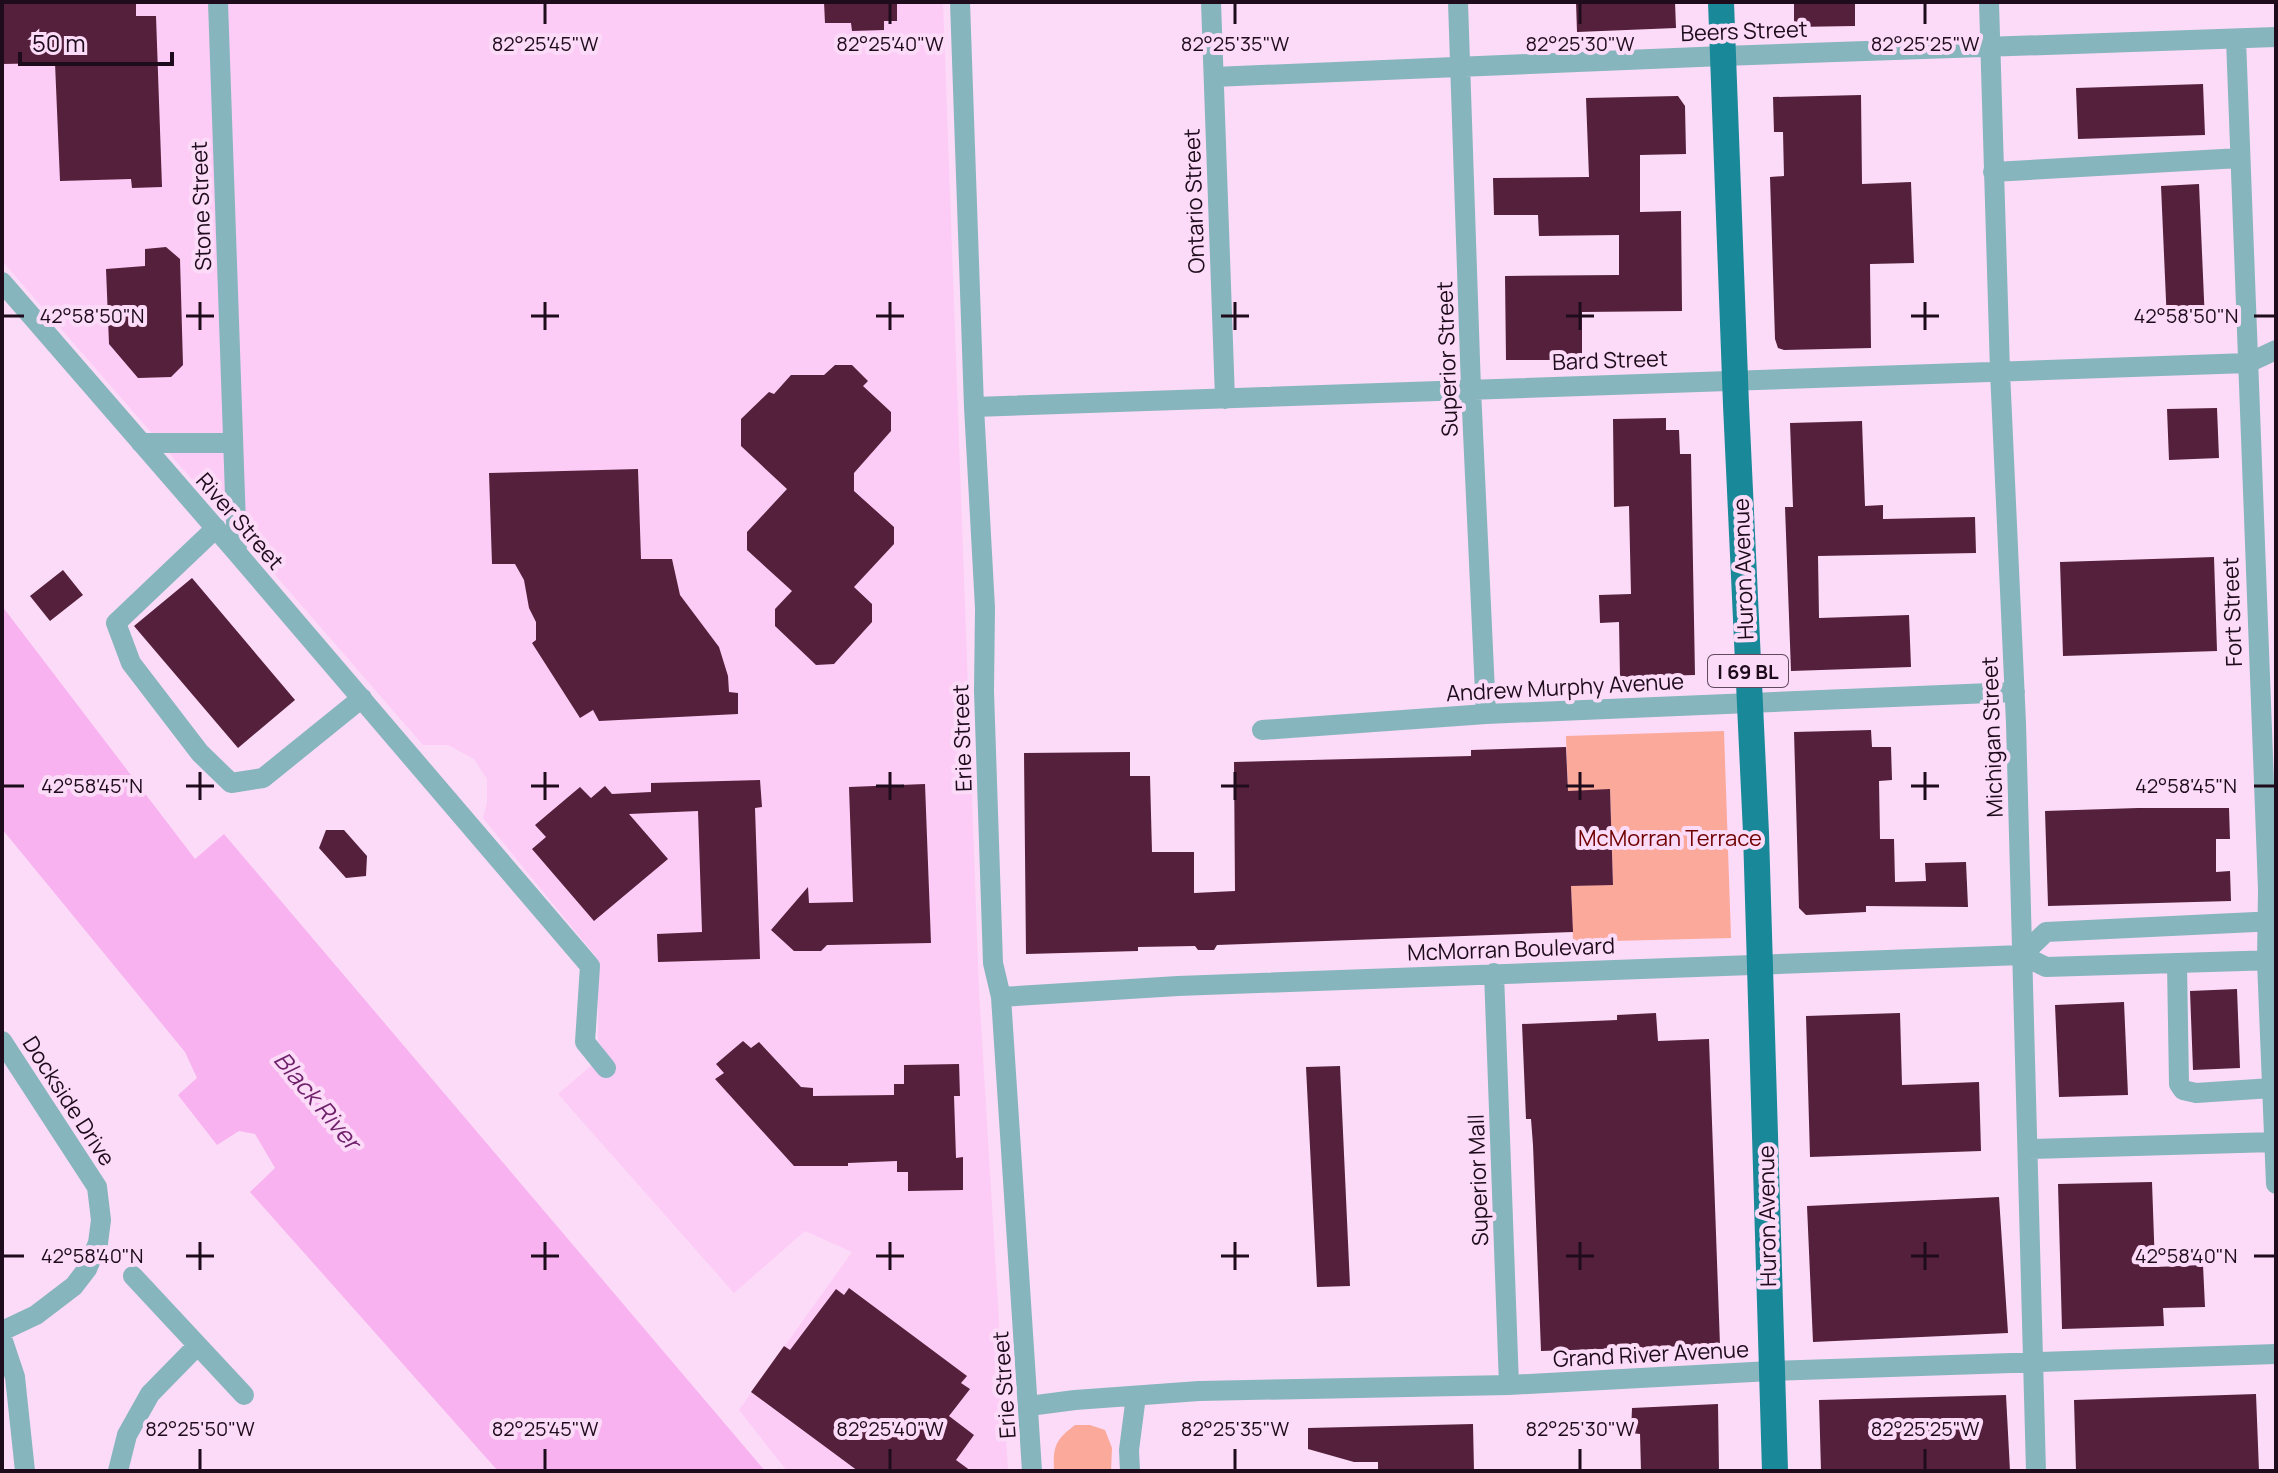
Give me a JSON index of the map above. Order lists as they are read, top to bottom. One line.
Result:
{"streets":{"main road":["Huron Avenue","I 69 BL"],"street":["Beers Street","Ontario Street","Stone Street","Superior Street","Bard Street","River Street","Fort Street","Andrew Murphy Avenue","Michigan Street","Erie Street","McMorran Boulevard","Dockside Drive","Superior Mall","Grand River Avenue"]},"crossings":[["Beers Street","Ontario Street"],["Beers Street","Superior Street"],["Beers Street","Huron Avenue"],["Beers Street","Fort Street"],["Beers Street","Michigan Street"],["Ontario Street","Bard Street"],["Stone Street","River Street"],["Superior Street","Bard Street"],["Superior Street","Andrew Murphy Avenue"],["Bard Street","Huron Avenue"],["Bard Street","Fort Street"],["Bard Street","Michigan Street"],["Bard Street","Erie Street"],["Huron Avenue","Andrew Murphy Avenue"],["Huron Avenue","McMorran Boulevard"],["Huron Avenue","Grand River Avenue"],["Fort Street","McMorran Boulevard"],["Andrew Murphy Avenue","Michigan Street"],["Michigan Street","McMorran Boulevard"],["Michigan Street","Grand River Avenue"],["Erie Street","McMorran Boulevard"],["Erie Street","Grand River Avenue"],["McMorran Boulevard","Superior Mall"],["Superior Mall","Grand River Avenue"]],"water":["Black River"],"parks":["McMorran Terrace"],"scale_bar":"50 m","coordinates":["82°25'45\"W","82°25'40\"W","82°25'35\"W","82°25'30\"W","82°25'25\"W","42°58'50\"N","42°58'45\"N","42°58'40\"N","82°25'50\"W"]}
